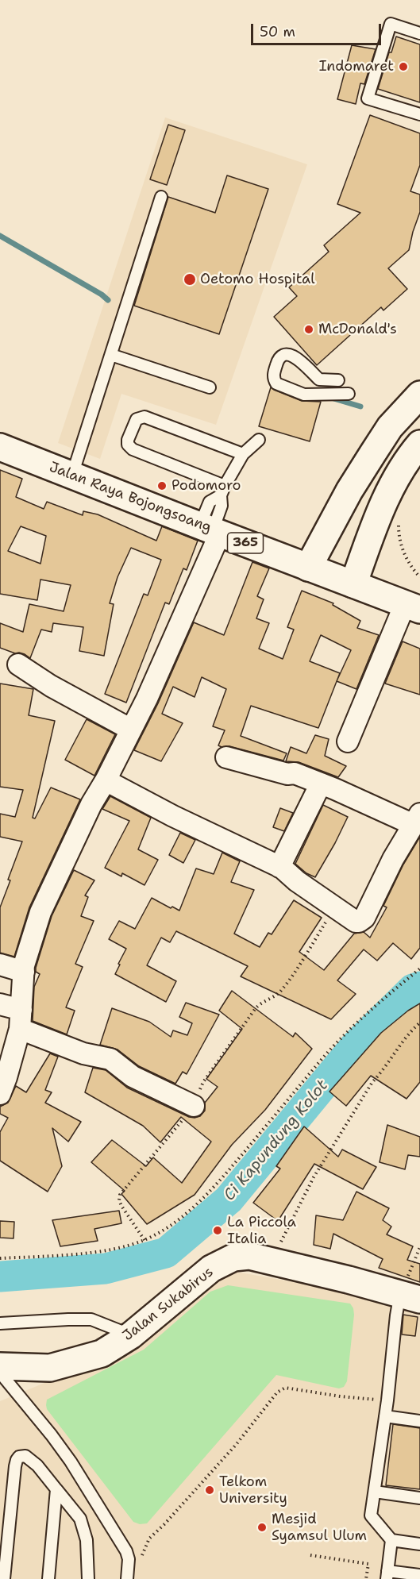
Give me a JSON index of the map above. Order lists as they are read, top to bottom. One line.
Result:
{"streets":{"street":["Jalan Raya Bojongsoang","365","Jalan Sukabirus"]},"water":["Ci Kapundung Kolot"],"places":["Indomaret","Oetomo Hospital","McDonald's","Podomoro","La Piccola Italia","Telkom University","Mesjid Syamsul Ulum"],"scale_bar":"50 m"}
